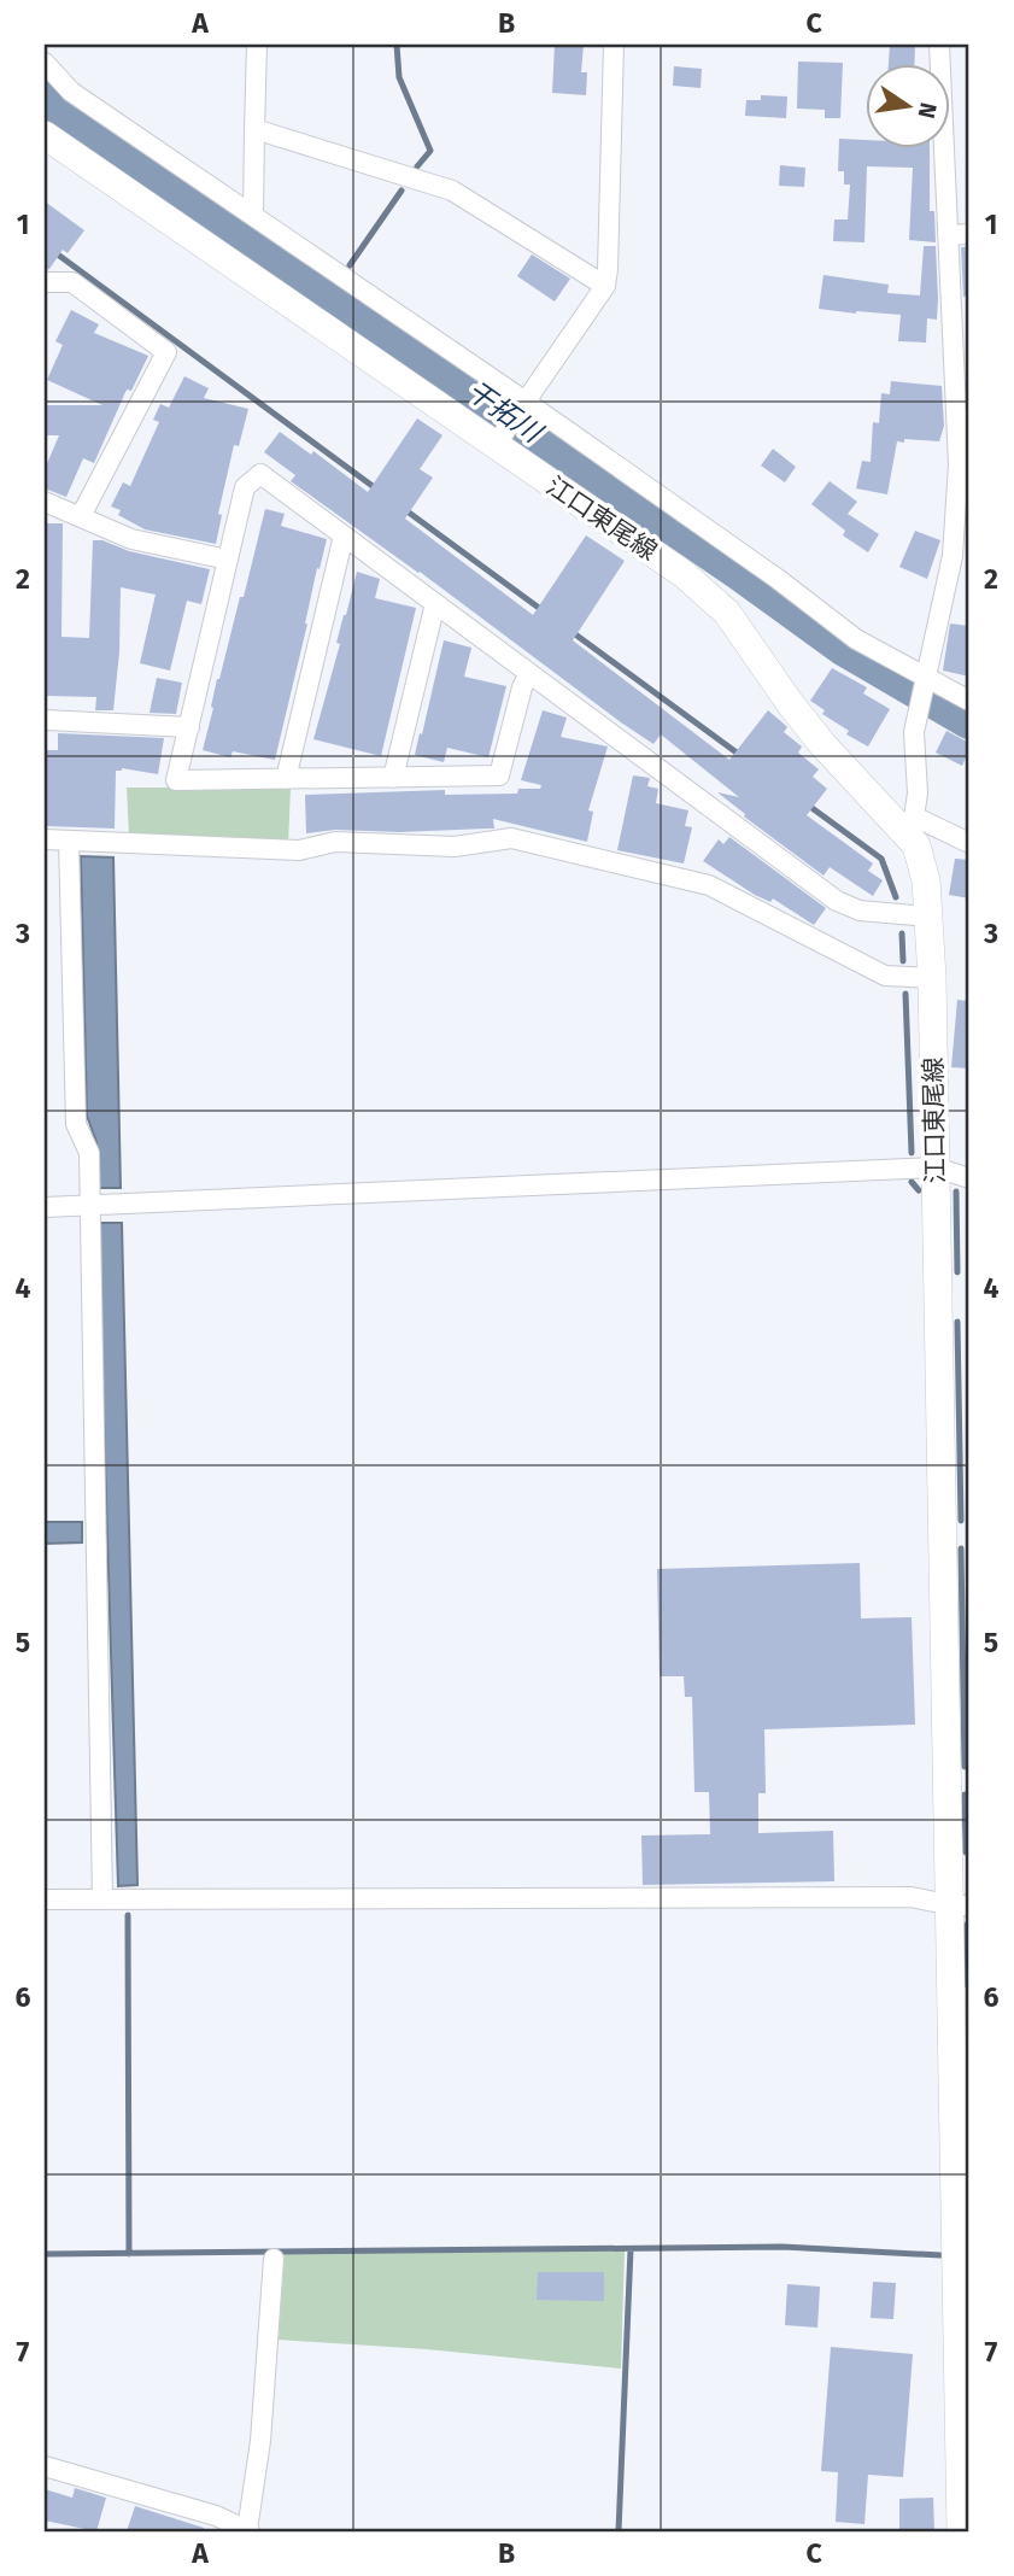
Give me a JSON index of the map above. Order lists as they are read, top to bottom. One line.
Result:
{"streets":{"main road":["江口東尾線"]},"water":["干拓川"],"north":"right","grid":{"columns":["A","B","C"],"rows":["1","2","3","4","5","6","7"]}}
